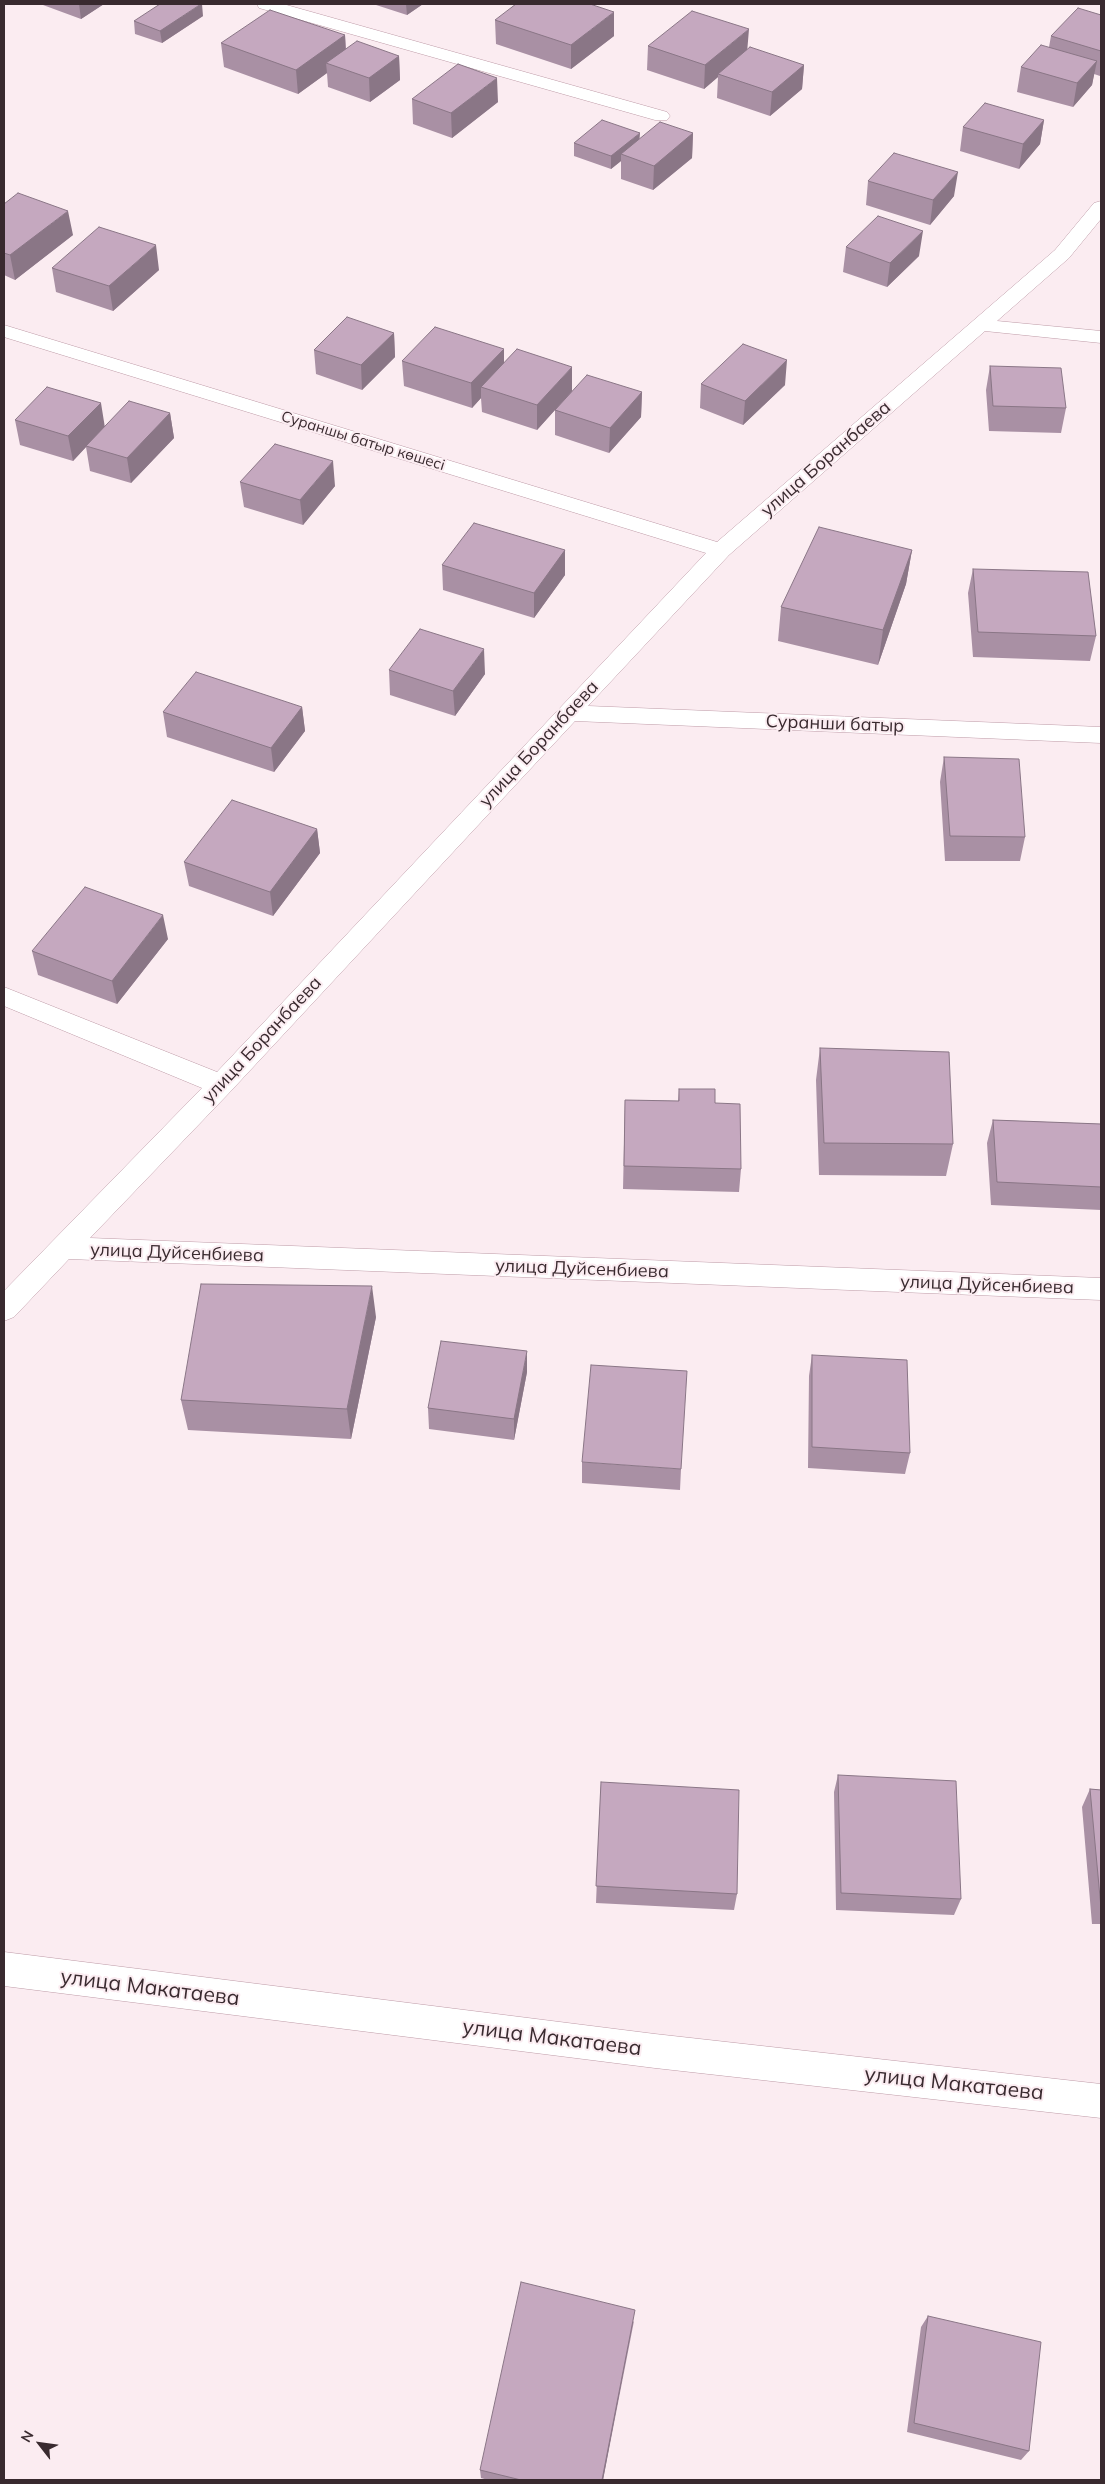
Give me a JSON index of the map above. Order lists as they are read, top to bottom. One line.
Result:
{"streets":{"street":["Сураншы батыр көшесі","улица Боранбаева","Суранши батыр","улица Дуйсенбиева","улица Макатаева"]},"crossings":[["Сураншы батыр көшесі","улица Боранбаева"],["улица Боранбаева","Суранши батыр"],["улица Боранбаева","улица Дуйсенбиева"]],"north":"top left"}
